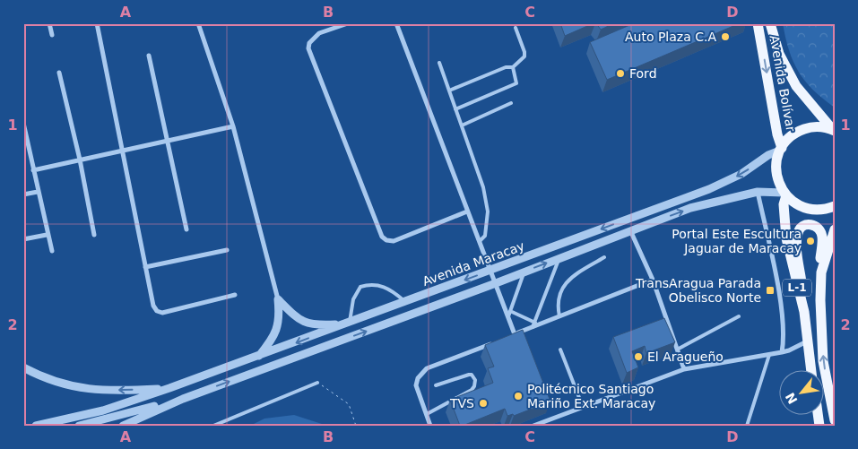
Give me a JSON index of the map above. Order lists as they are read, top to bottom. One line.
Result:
{"streets":{"main road":["Avenida Bolívar","L-1"],"street":["Avenida Maracay"]},"crossings":[["Avenida Bolívar","Avenida Maracay"],["Avenida Bolívar","L-1"],["Avenida Maracay","L-1"]],"places":{"other":["Auto Plaza C.A","Ford","Portal Este Escultura Jaguar de Maracay","El Aragueño","Politécnico Santiago Mariño Ext. Maracay","TVS"],"transit":["TransAragua Parada Obelisco Norte"]},"north":"bottom left","grid":{"columns":["A","B","C","D"],"rows":["1","2"]}}
